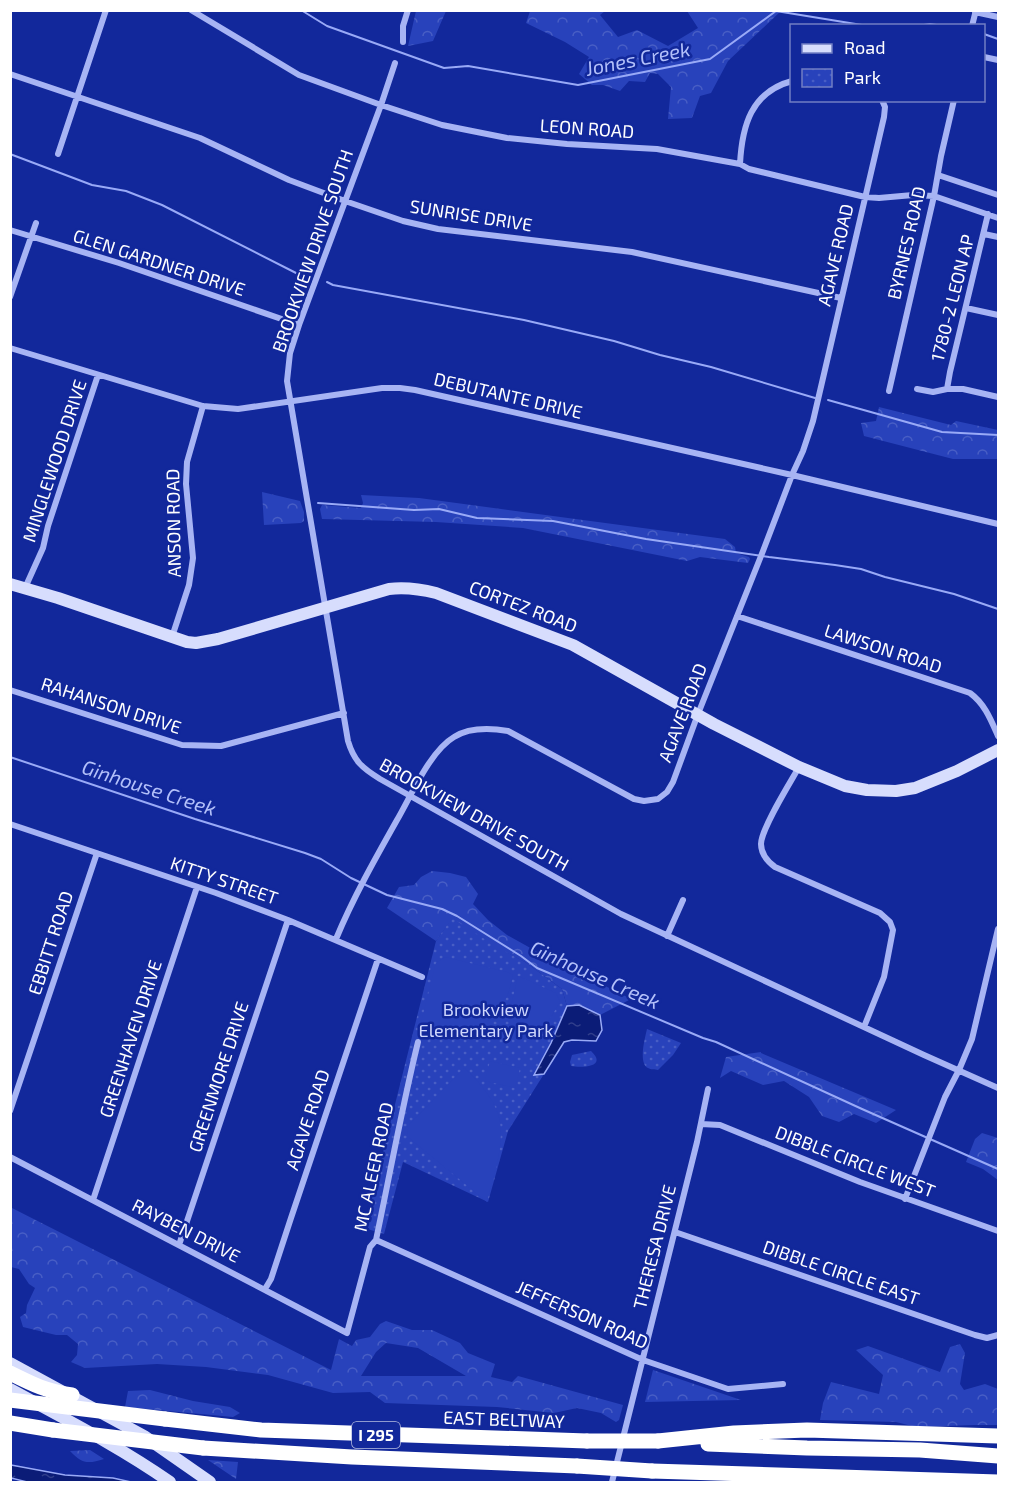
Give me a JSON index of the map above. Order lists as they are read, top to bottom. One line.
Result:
{"streets":{"highway":["EAST BELTWAY","I 295"],"street":["LEON ROAD","SUNRISE DRIVE","BYRNES ROAD","BROOKVIEW DRIVE SOUTH","AGAVE ROAD","GLEN GARDNER DRIVE","1780-2 LEON AP","DEBUTANTE DRIVE","MINGLEWOOD DRIVE","ANSON ROAD","CORTEZ ROAD","LAWSON ROAD","RAHANSON DRIVE","KITTY STREET","EBBITT ROAD","GREENHAVEN DRIVE","GREENMORE DRIVE","DIBBLE CIRCLE WEST","MC ALEER ROAD","RAYBEN DRIVE","THERESA DRIVE","DIBBLE CIRCLE EAST","JEFFERSON ROAD"]},"crossings":[["LEON ROAD","BYRNES ROAD"],["LEON ROAD","BROOKVIEW DRIVE SOUTH"],["LEON ROAD","AGAVE ROAD"],["LEON ROAD","1780-2 LEON AP"],["SUNRISE DRIVE","BROOKVIEW DRIVE SOUTH"],["SUNRISE DRIVE","AGAVE ROAD"],["BROOKVIEW DRIVE SOUTH","AGAVE ROAD"],["BROOKVIEW DRIVE SOUTH","GLEN GARDNER DRIVE"],["BROOKVIEW DRIVE SOUTH","DEBUTANTE DRIVE"],["BROOKVIEW DRIVE SOUTH","CORTEZ ROAD"],["BROOKVIEW DRIVE SOUTH","RAHANSON DRIVE"],["AGAVE ROAD","DEBUTANTE DRIVE"],["AGAVE ROAD","CORTEZ ROAD"],["AGAVE ROAD","LAWSON ROAD"],["AGAVE ROAD","KITTY STREET"],["AGAVE ROAD","RAYBEN DRIVE"],["DEBUTANTE DRIVE","MINGLEWOOD DRIVE"],["DEBUTANTE DRIVE","ANSON ROAD"],["MINGLEWOOD DRIVE","CORTEZ ROAD"],["ANSON ROAD","CORTEZ ROAD"],["KITTY STREET","EBBITT ROAD"],["KITTY STREET","GREENHAVEN DRIVE"],["KITTY STREET","GREENMORE DRIVE"],["GREENHAVEN DRIVE","RAYBEN DRIVE"],["GREENMORE DRIVE","RAYBEN DRIVE"],["DIBBLE CIRCLE WEST","THERESA DRIVE"],["MC ALEER ROAD","RAYBEN DRIVE"],["MC ALEER ROAD","JEFFERSON ROAD"],["THERESA DRIVE","DIBBLE CIRCLE EAST"],["THERESA DRIVE","JEFFERSON ROAD"]],"water":["Jones Creek","Ginhouse Creek"],"parks":["Brookview Elementary Park"],"legend":["Road","Park"]}
